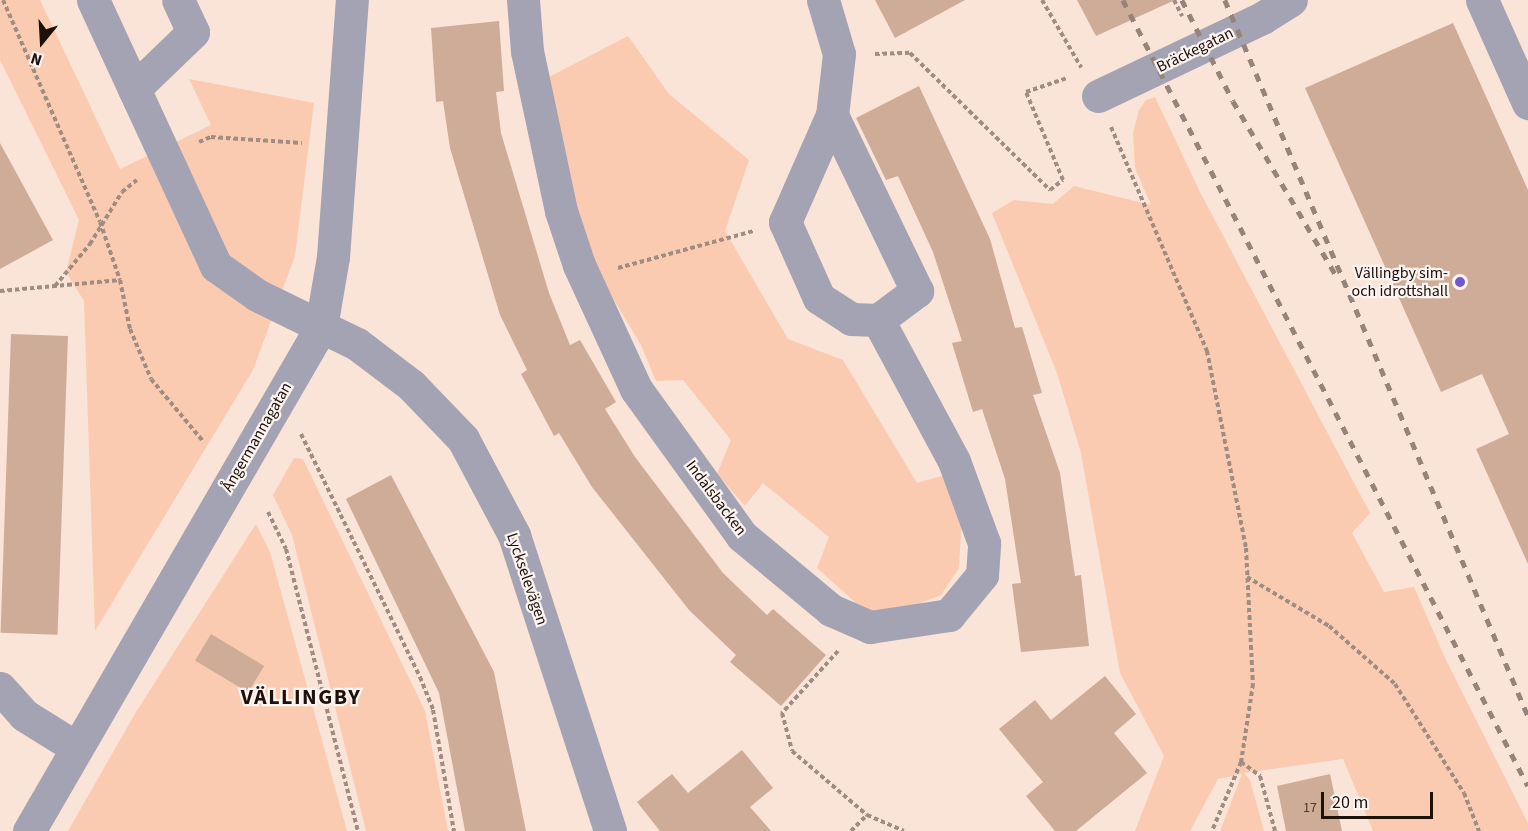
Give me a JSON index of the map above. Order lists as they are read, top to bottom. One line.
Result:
{"streets":{"street":["Bräckegatan","Ångermannagatan","Indalsbacken","Lyckselevägen"]},"crossings":[["Ångermannagatan","Lyckselevägen"]],"districts":["VÄLLINGBY"],"places":["Vällingby sim- och idrottshall"],"house_numbers":["17"],"scale_bar":"20 m","north":"bottom"}
